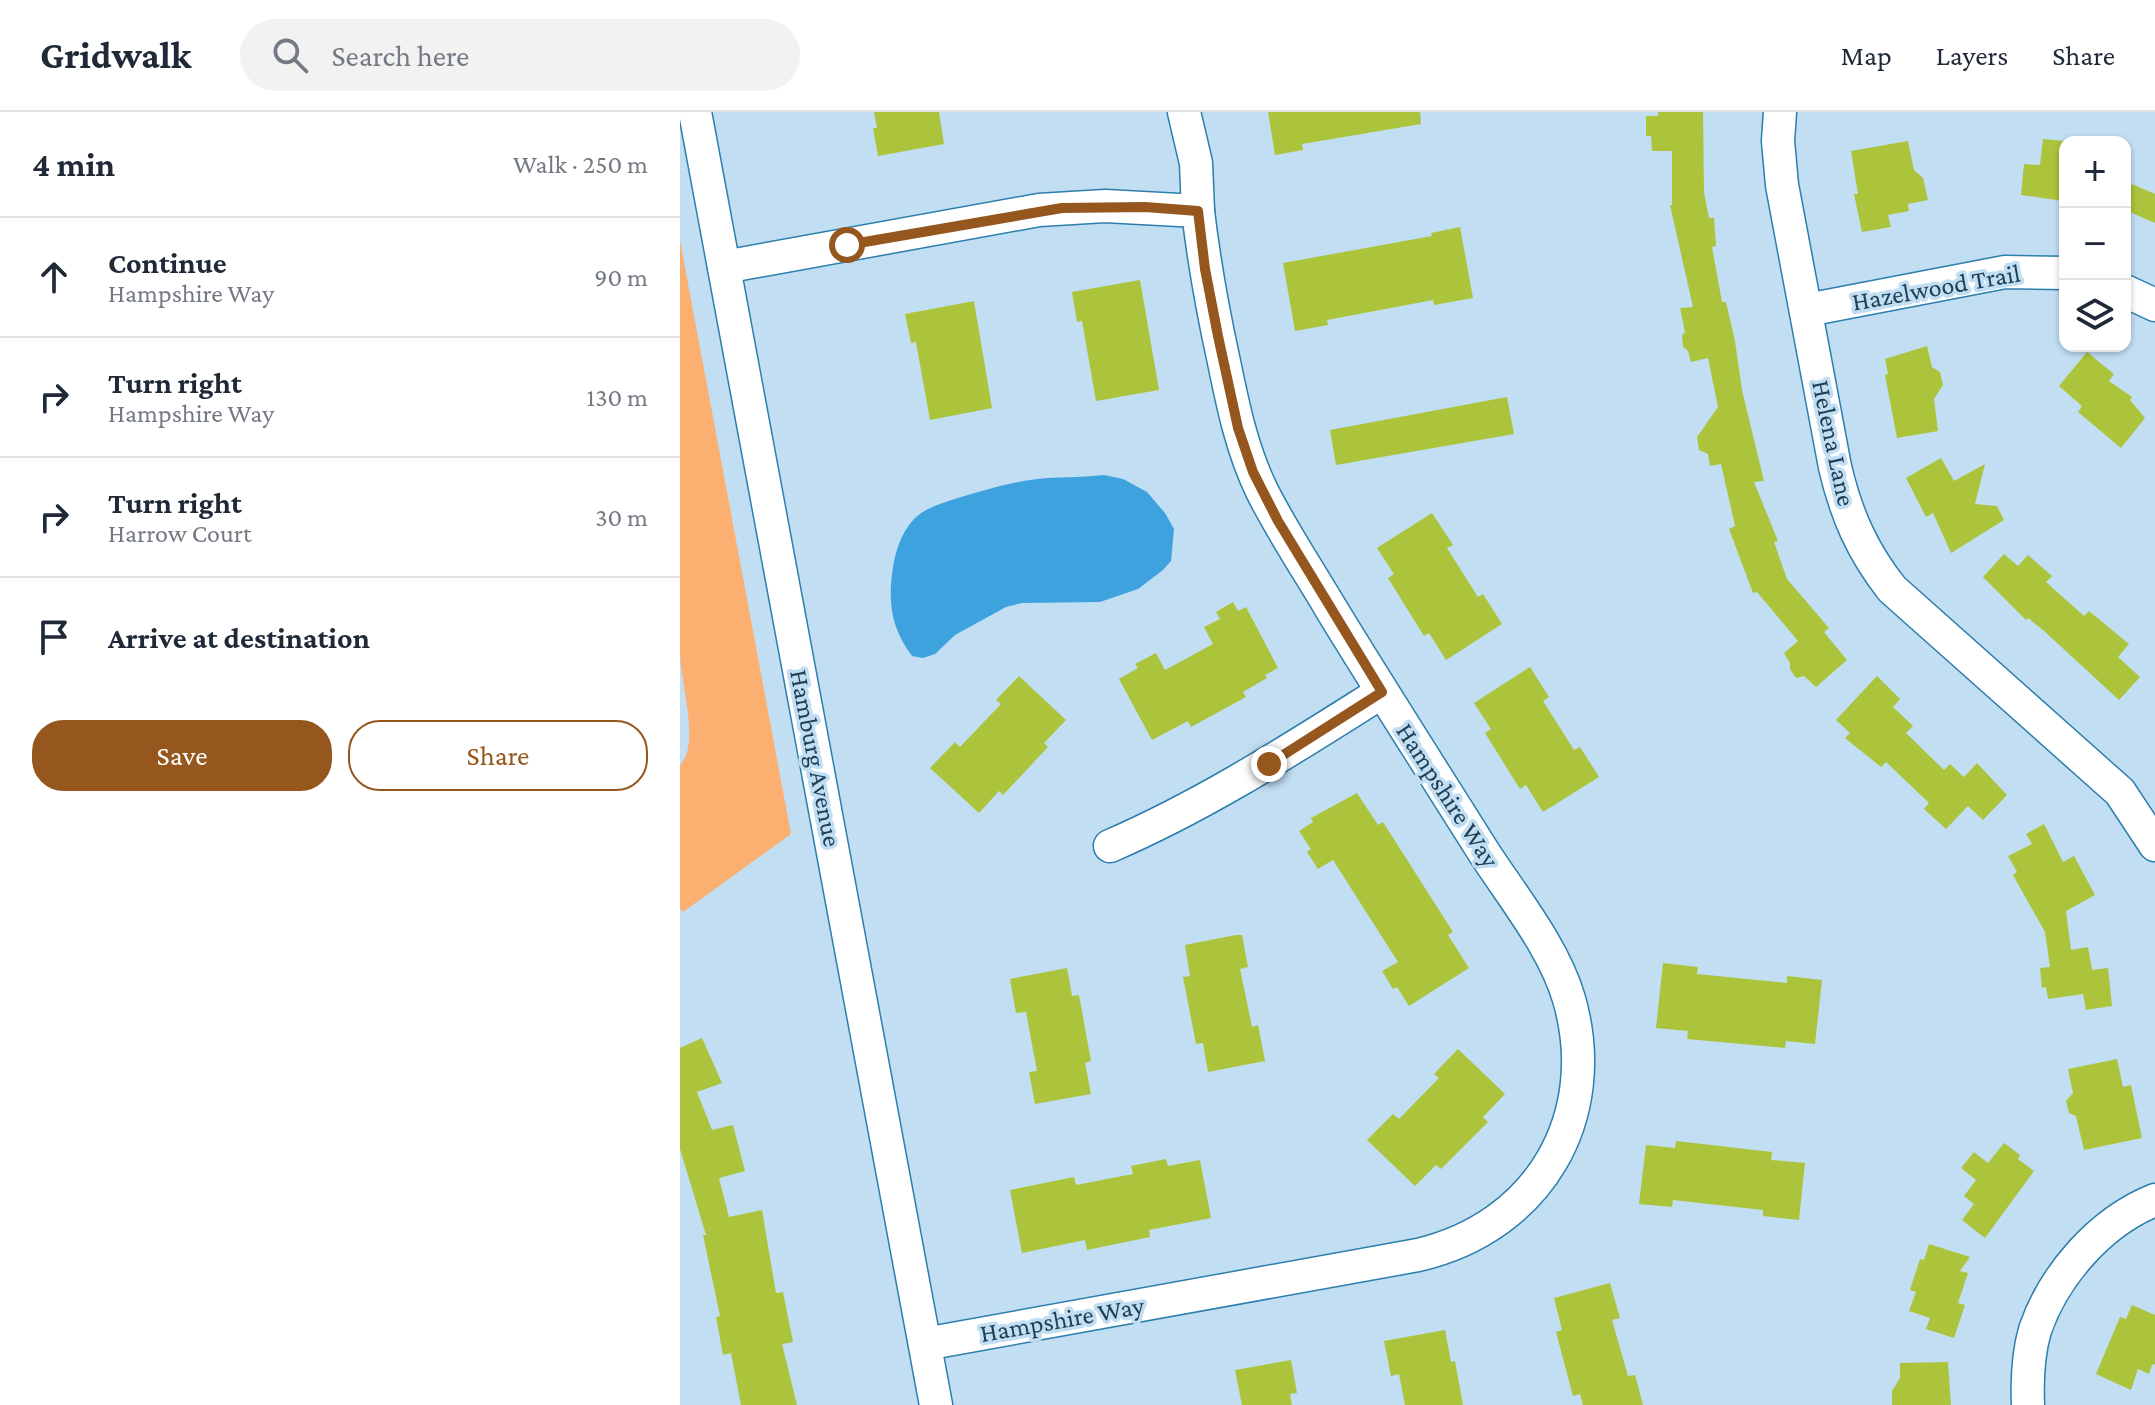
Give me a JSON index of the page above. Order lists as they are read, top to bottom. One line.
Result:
{"streets":{"street":["Hazelwood Trail","Helena Lane","Hamburg Avenue","Hampshire Way"]},"crossings":[["Hazelwood Trail","Helena Lane"],["Hamburg Avenue","Hampshire Way"]],"page":{"header":"Gridwalk","search":"Search here","nav":["Map","Layers","Share"],"heading":["4 min","Walk · 250 m"],"map_buttons":["+","−"],"list":[["Continue","Hampshire Way","90 m"],["Turn right","Hampshire Way","130 m"],["Turn right","Harrow Court","30 m"],"Arrive at destination"],"buttons":["Save","Share"]}}
